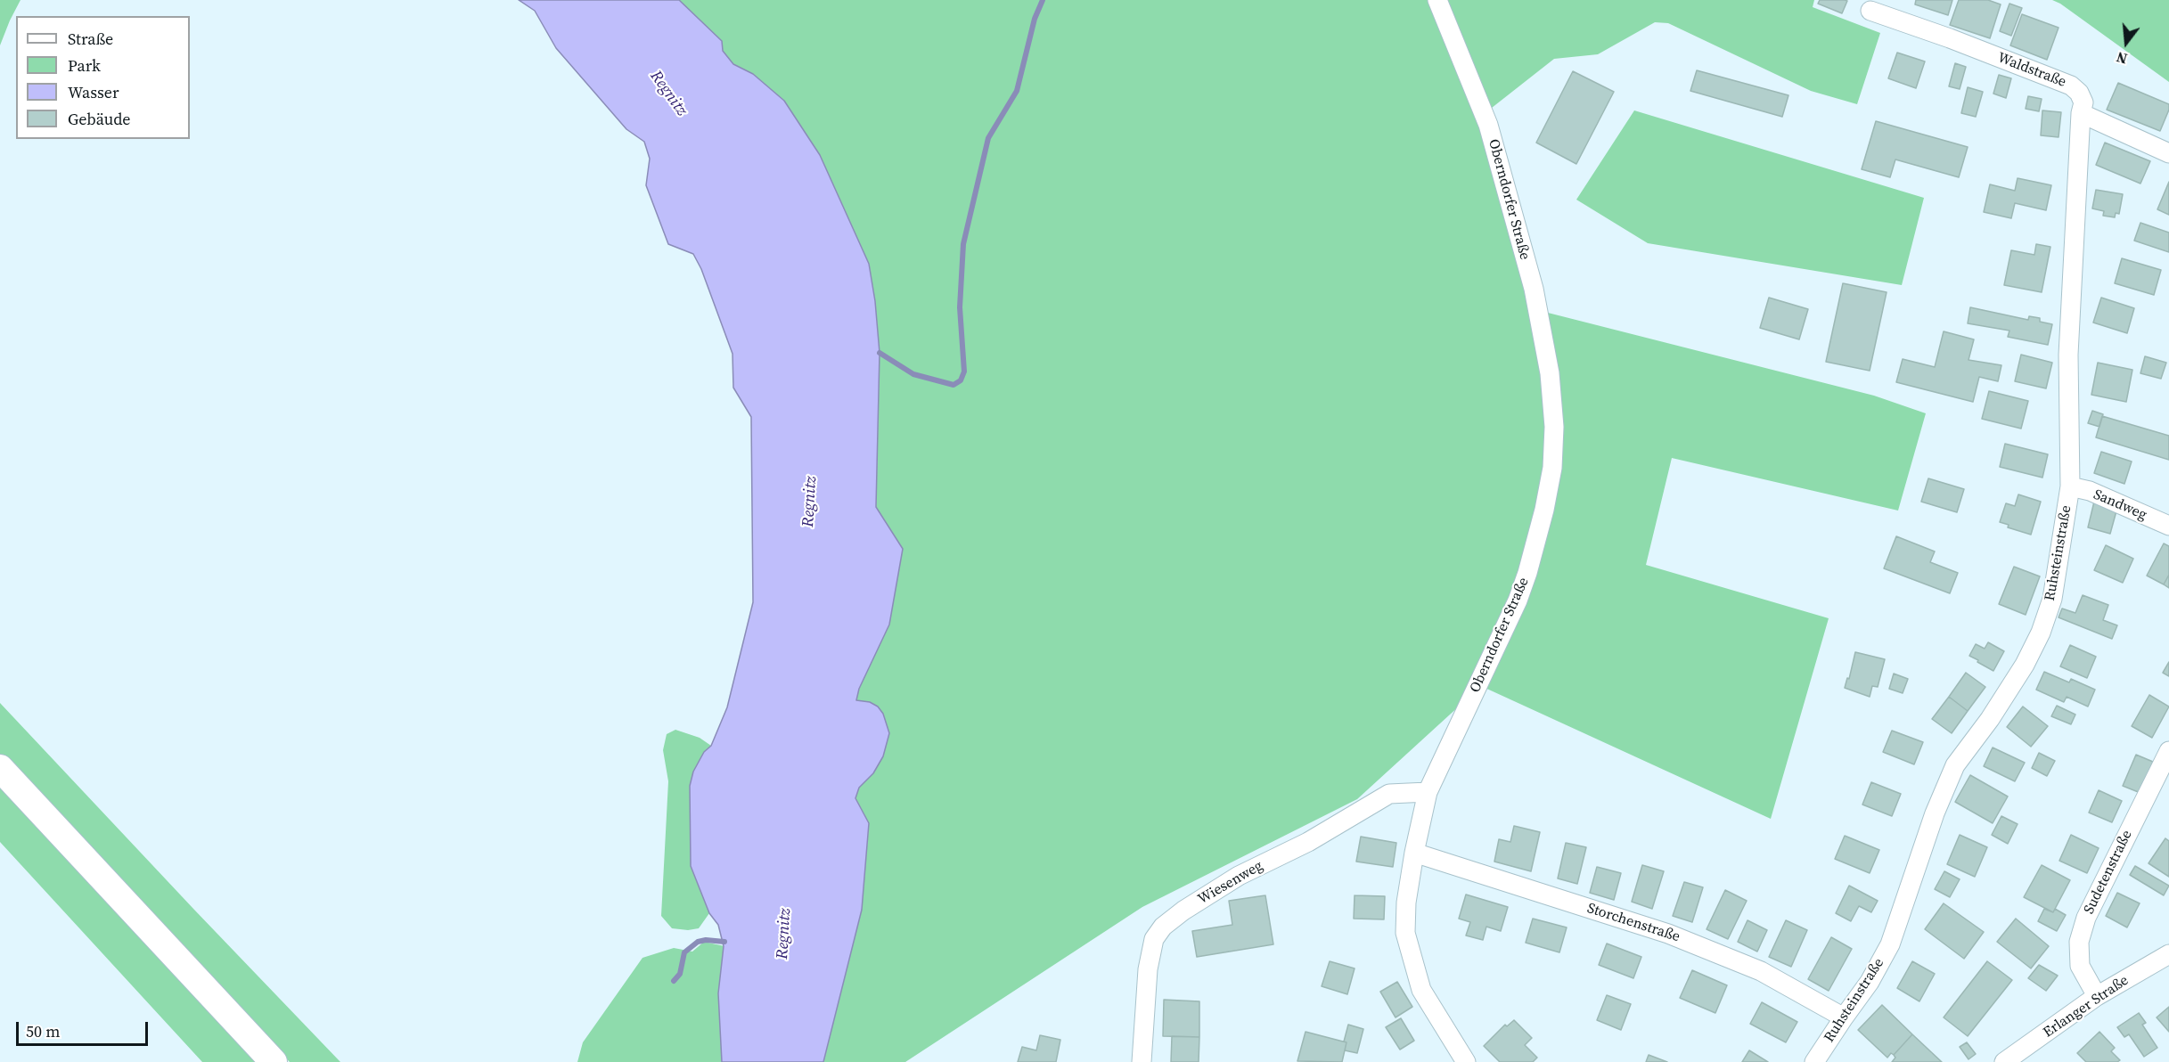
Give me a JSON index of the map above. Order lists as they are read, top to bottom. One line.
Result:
{"streets":{"street":["Waldstraße","Oberndorfer Straße","Sandweg","Ruhsteinstraße","Sudetenstraße","Wiesenweg","Storchenstraße","Erlanger Straße"]},"crossings":[["Waldstraße","Ruhsteinstraße"],["Oberndorfer Straße","Wiesenweg"],["Oberndorfer Straße","Storchenstraße"],["Sandweg","Ruhsteinstraße"],["Ruhsteinstraße","Storchenstraße"],["Sudetenstraße","Erlanger Straße"]],"water":["Regnitz"],"legend":["Straße","Park","Wasser","Gebäude"],"scale_bar":"50 m","north":"bottom"}
